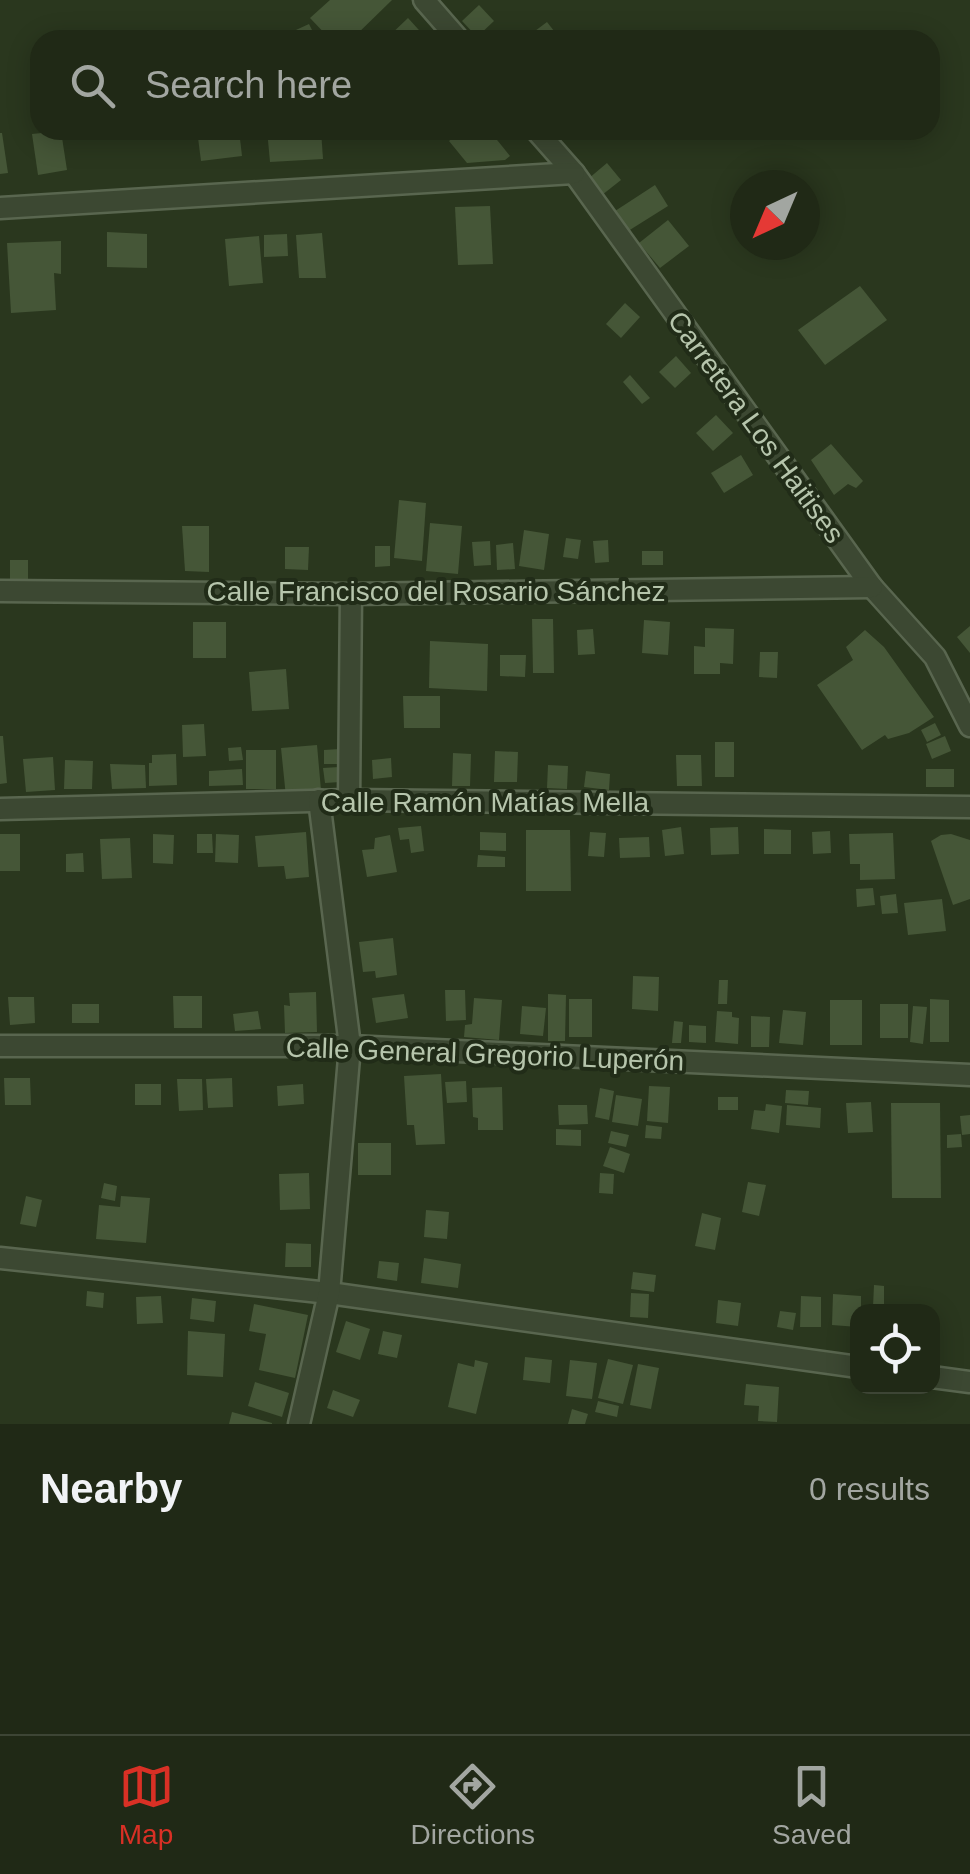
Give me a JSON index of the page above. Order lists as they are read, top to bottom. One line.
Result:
{"streets":{"street":["Carretera Los Haitises","Calle Francisco del Rosario Sánchez","Calle Ramón Matías Mella","Calle General Gregorio Luperón"]},"crossings":[["Carretera Los Haitises","Calle Francisco del Rosario Sánchez"]],"north":"bottom left","page":{"search":"Search here","heading":["Nearby","0 results"],"nav":["Map","Directions","Saved"]}}
